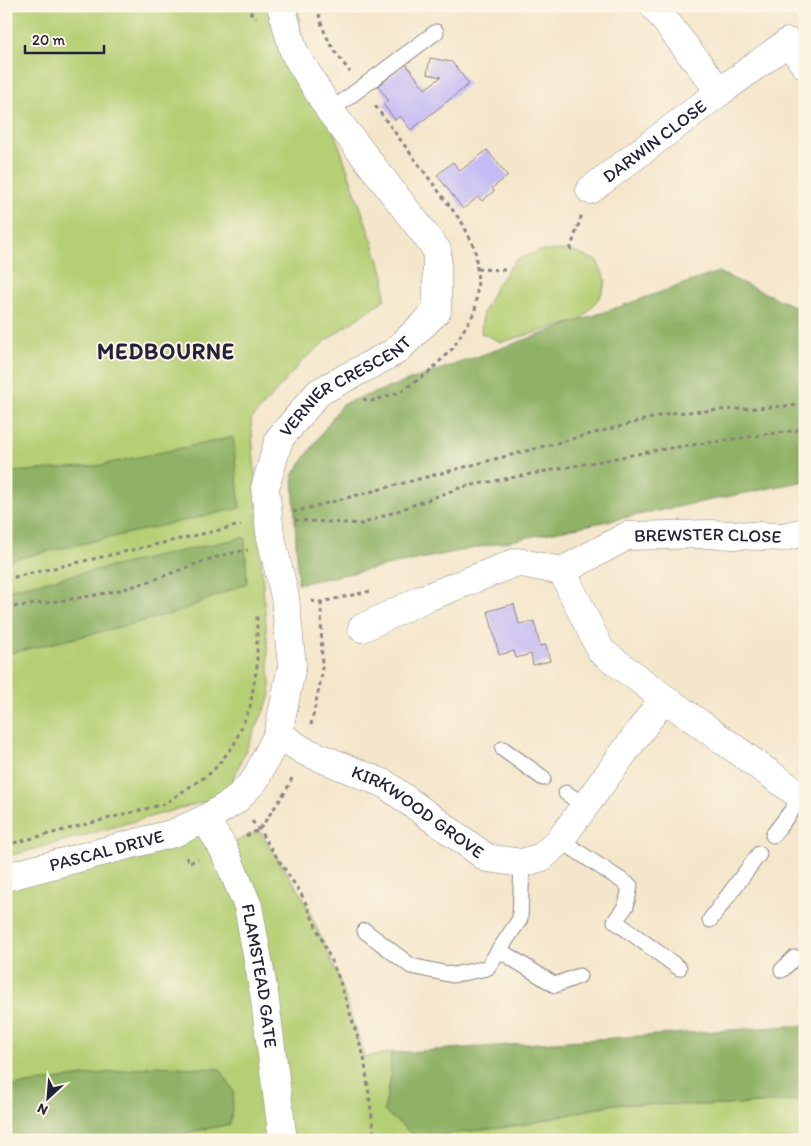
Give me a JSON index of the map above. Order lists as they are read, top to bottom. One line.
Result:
{"streets":{"street":["DARWIN CLOSE","VERNIER CRESCENT","BREWSTER CLOSE","KIRKWOOD GROVE","PASCAL DRIVE","FLAMSTEAD GATE"]},"crossings":[["VERNIER CRESCENT","KIRKWOOD GROVE"],["VERNIER CRESCENT","PASCAL DRIVE"],["VERNIER CRESCENT","FLAMSTEAD GATE"],["PASCAL DRIVE","FLAMSTEAD GATE"]],"districts":["MEDBOURNE"],"scale_bar":"20 m","north":"bottom left"}
